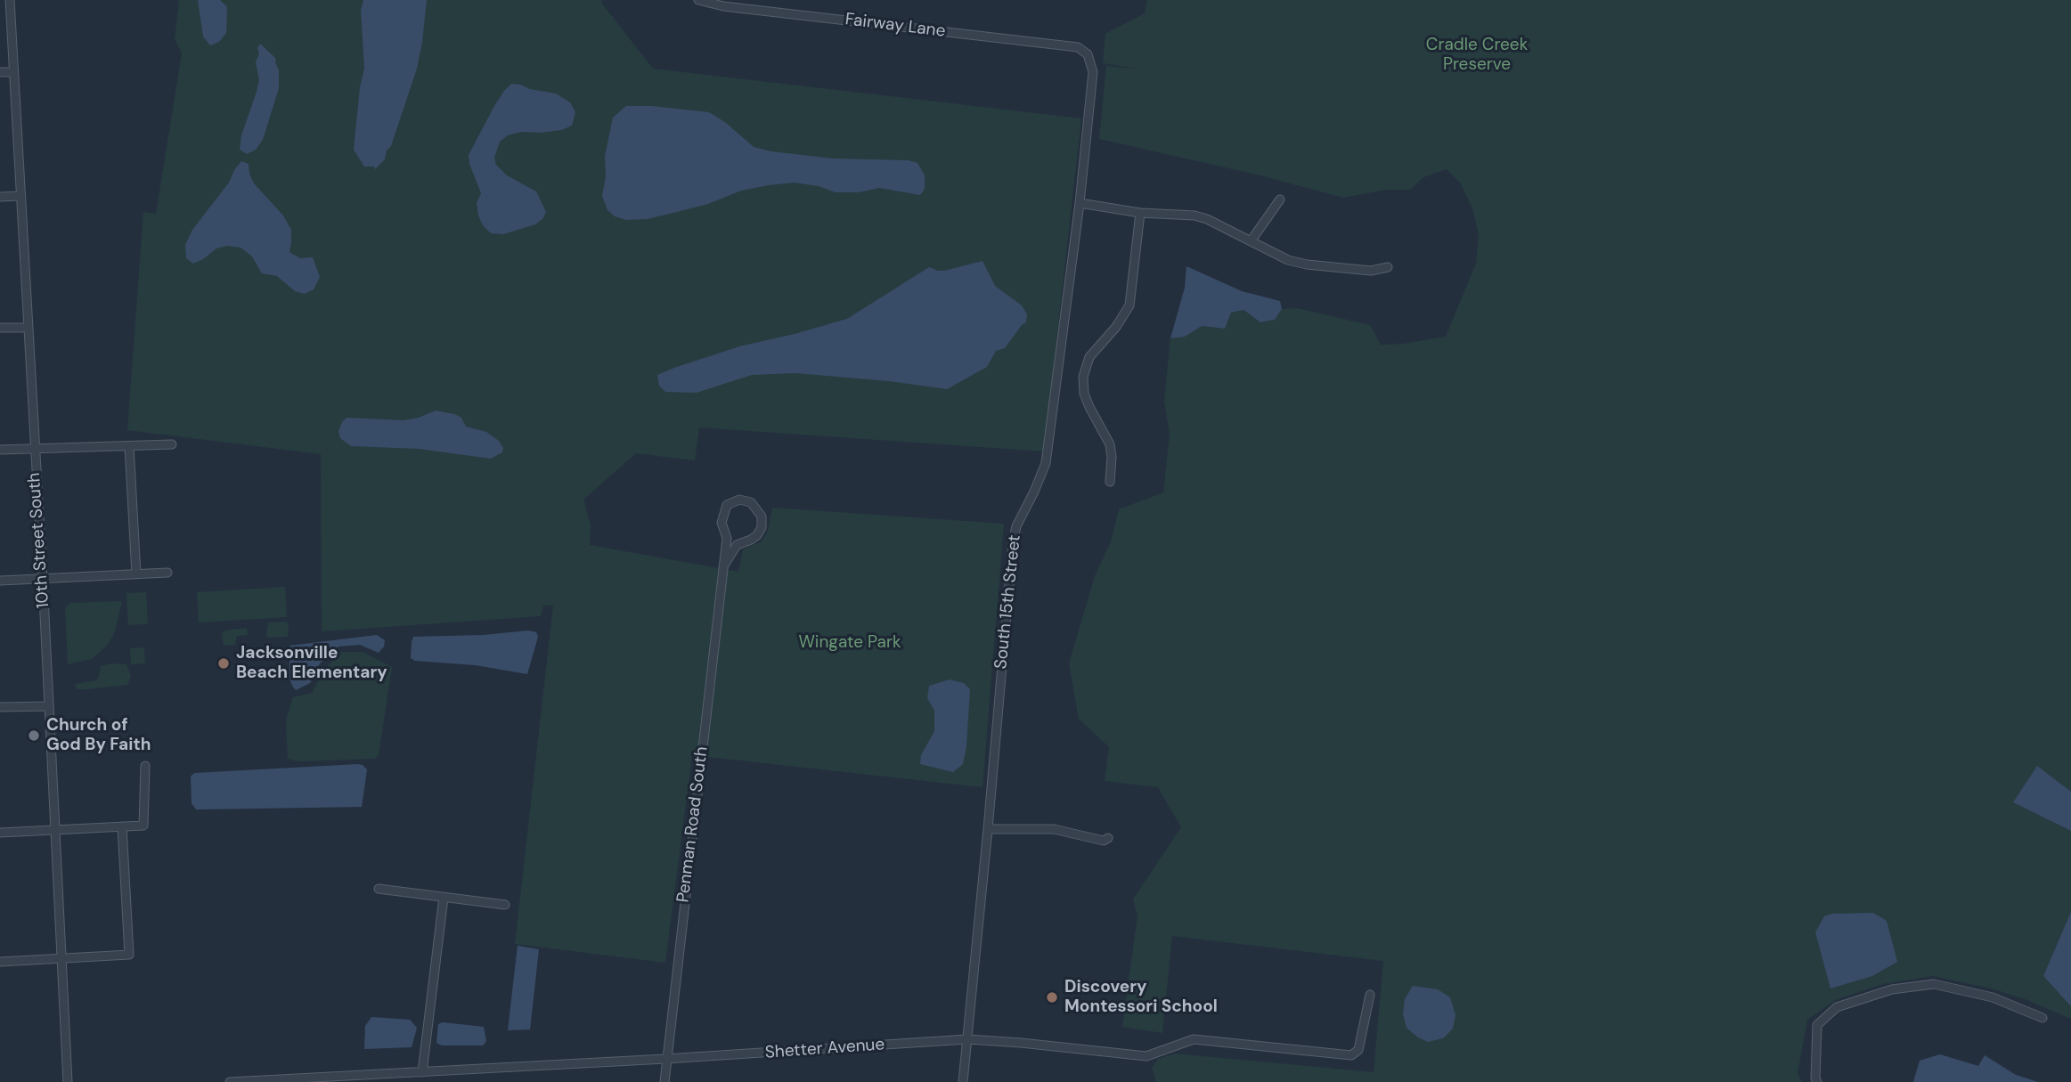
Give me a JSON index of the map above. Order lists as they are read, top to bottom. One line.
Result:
{"streets":{"street":["Fairway Lane","10th Street South","South 15th Street","Penman Road South","Shetter Avenue"]},"crossings":[["Fairway Lane","South 15th Street"],["South 15th Street","Shetter Avenue"],["Penman Road South","Shetter Avenue"]],"parks":["Cradle Creek Preserve","Wingate Park"],"places":["Jacksonville Beach Elementary","Church of God By Faith","Discovery Montessori School"]}
